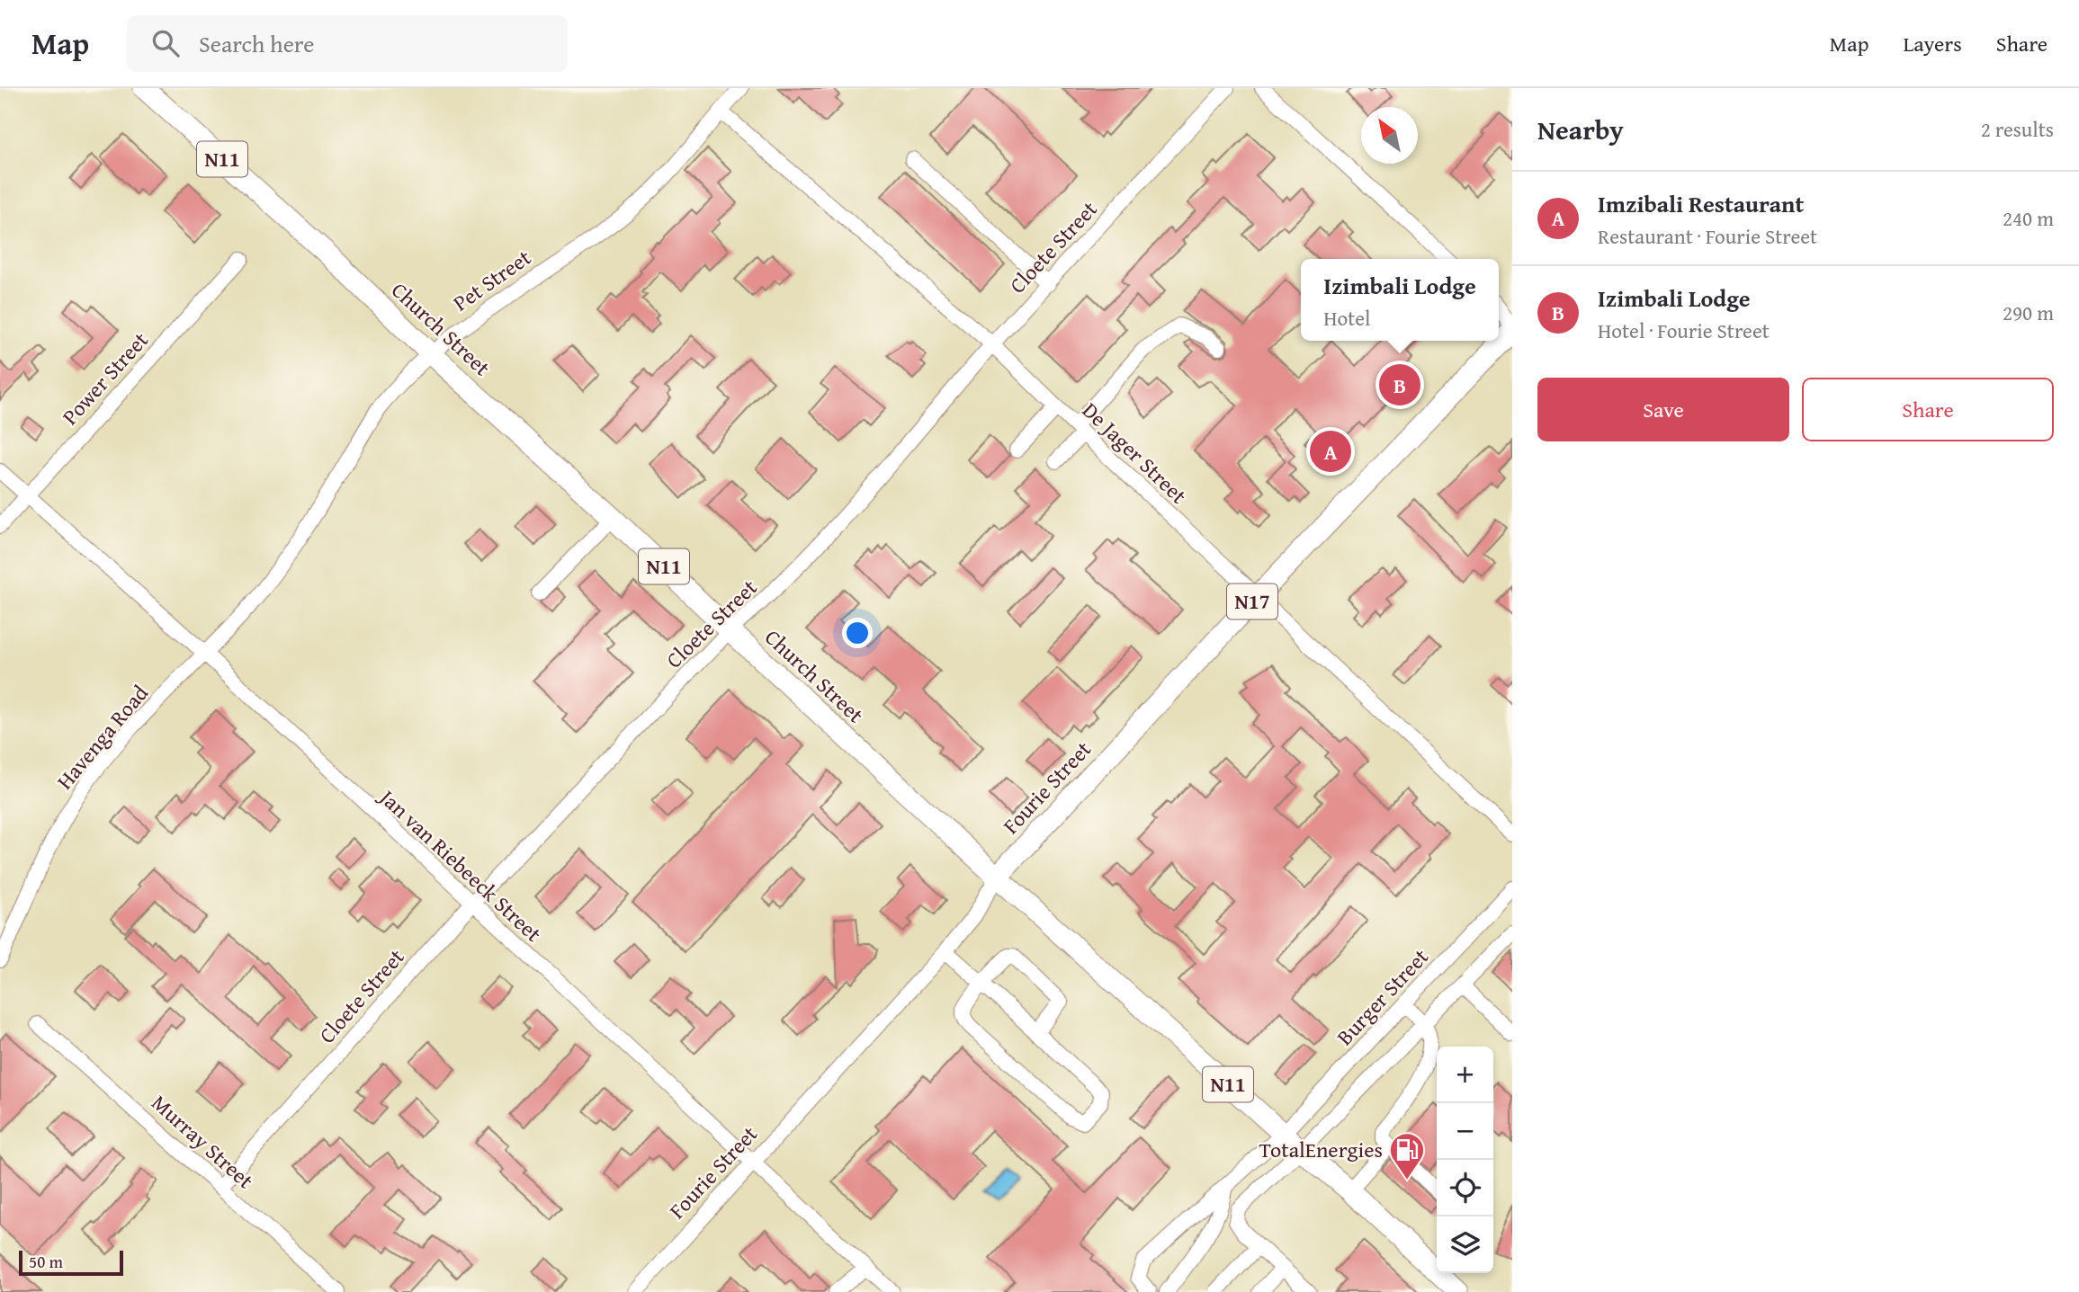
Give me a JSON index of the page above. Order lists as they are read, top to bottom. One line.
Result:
{"streets":{"highway":["N11","Church Street","N17","Fourie Street"],"street":["Cloete Street","Pet Street","Power Street","De Jager Street","Havenga Road","Jan van Riebeeck Street","Burger Street","Murray Street"]},"crossings":[["Cloete Street","Church Street"],["Cloete Street","De Jager Street"],["Cloete Street","Jan van Riebeeck Street"],["Cloete Street","Murray Street"],["Pet Street","Church Street"],["Pet Street","De Jager Street"],["Pet Street","Havenga Road"],["Pet Street","Jan van Riebeeck Street"],["Church Street","Fourie Street"],["Church Street","Burger Street"],["Power Street","Jan van Riebeeck Street"],["De Jager Street","Fourie Street"],["Havenga Road","Jan van Riebeeck Street"],["Fourie Street","Jan van Riebeeck Street"]],"places":{"fuel station":["TotalEnergies"]},"scale_bar":"50 m","north":"top left","page":{"header":"Map","search":"Search here","nav":["Map","Layers","Share"],"heading":["Nearby","2 results"],"list":[{"mark":"A","name":"Imzibali Restaurant","note":"Restaurant · Fourie Street","value":"240 m"},{"mark":"B","name":"Izimbali Lodge","note":"Hotel · Fourie Street","value":"290 m"}],"popup":["Izimbali Lodge","Hotel"],"buttons":["Save","Share"],"pins":["B","A"],"map_buttons":["+","−"],"scale":"50 m"}}
